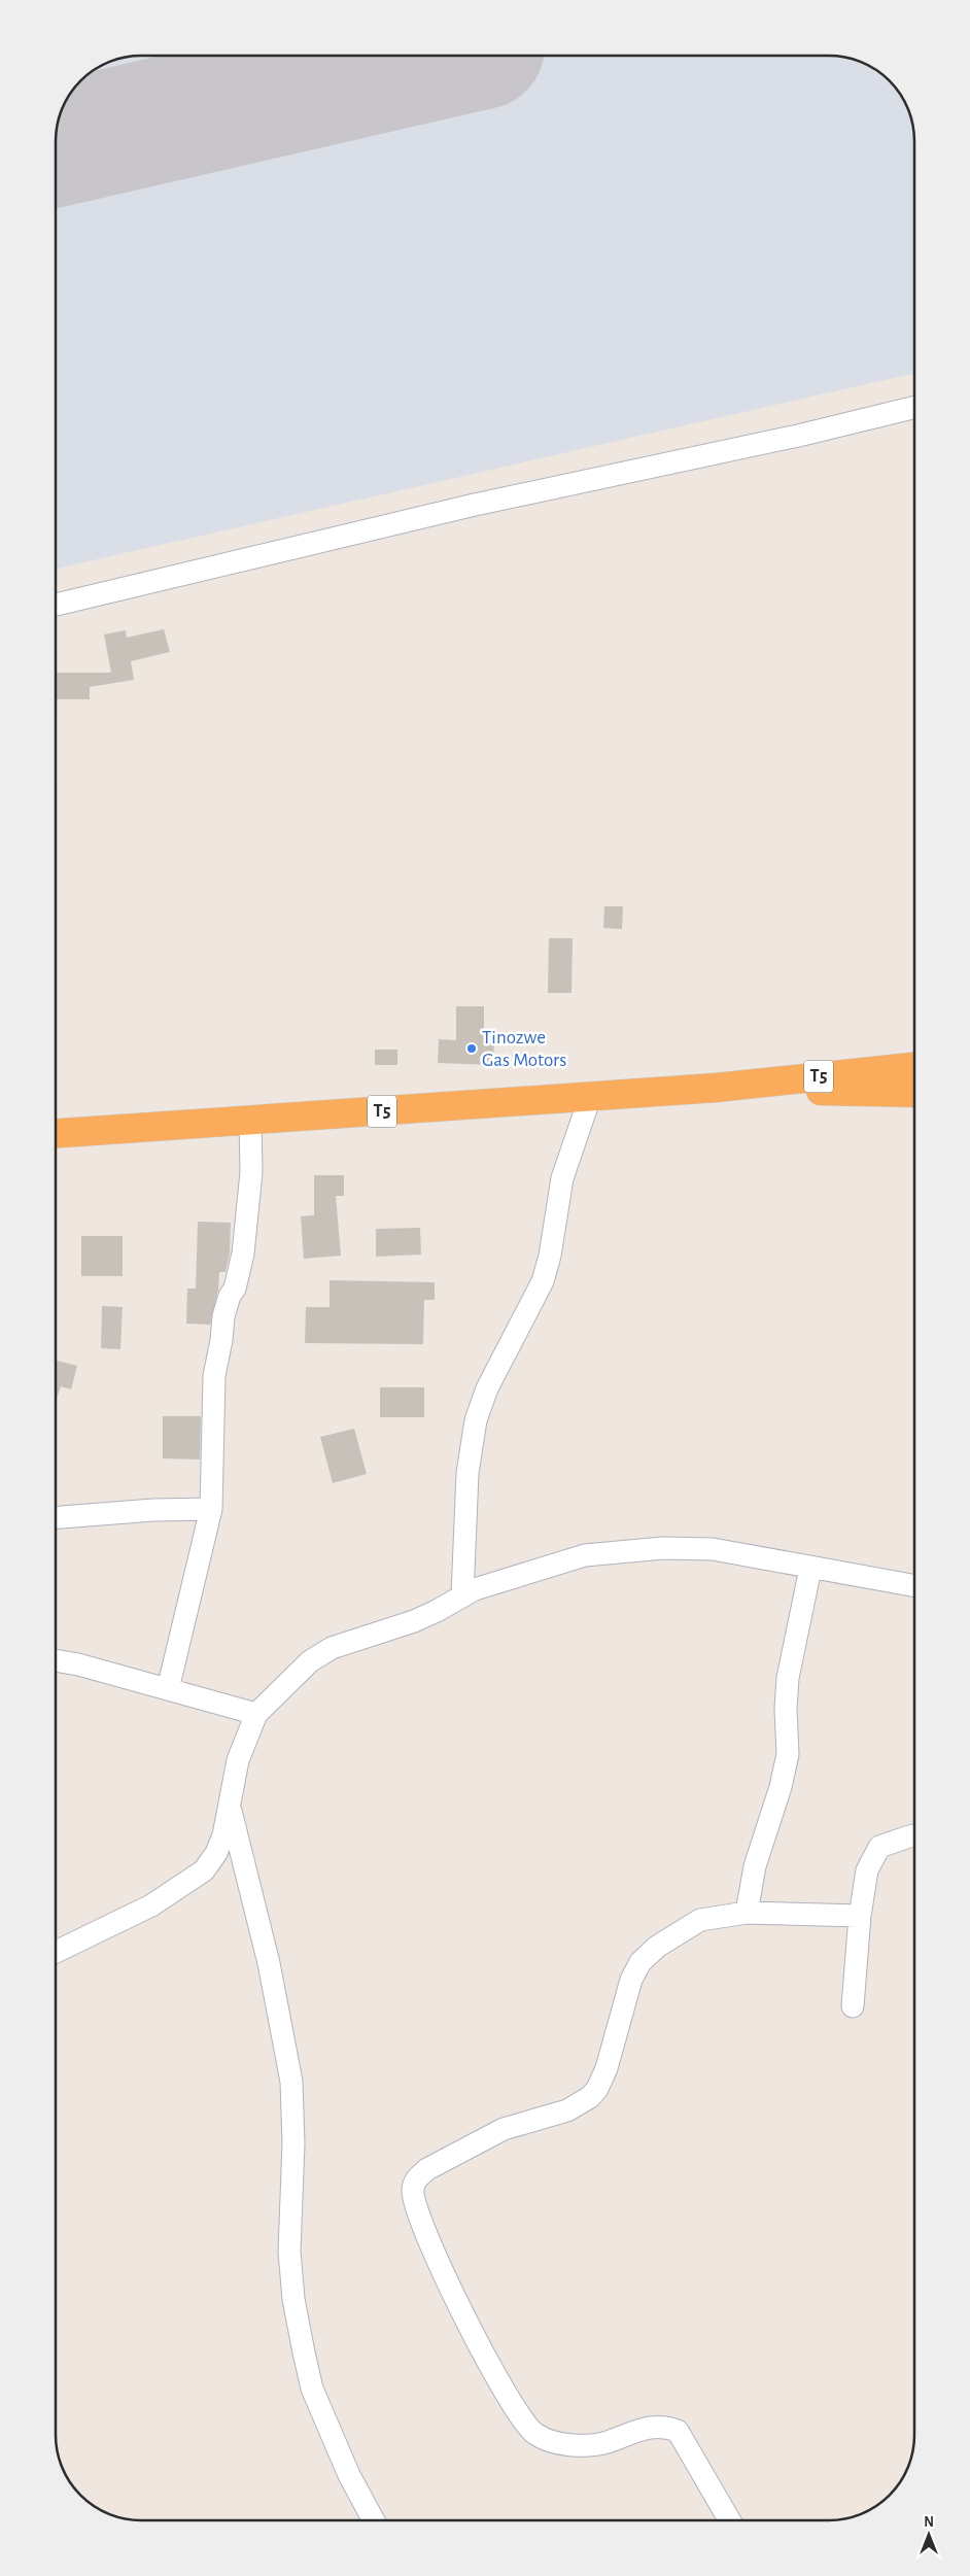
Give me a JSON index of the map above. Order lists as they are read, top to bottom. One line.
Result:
{"streets":{"highway":["T5"]},"places":["Tinozwe Gas Motors"],"north":"top"}
